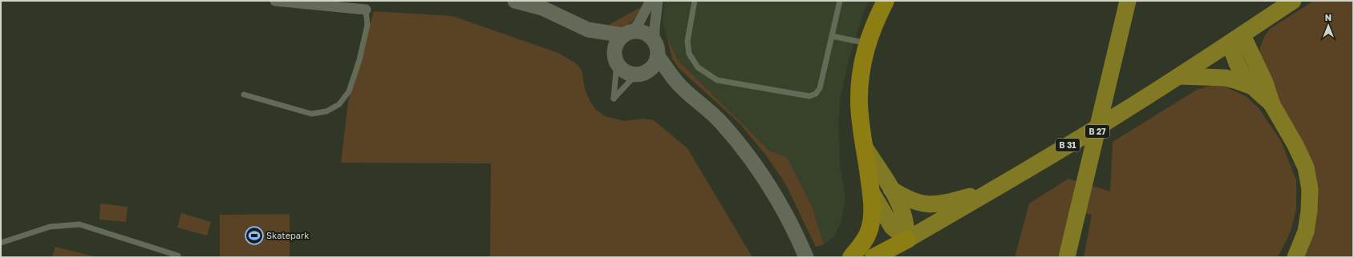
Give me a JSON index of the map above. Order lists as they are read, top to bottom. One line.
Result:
{"streets":{"highway":["B 31"],"main road":["B 27"]},"places":{"sports":["Skatepark"]},"north":"top"}
